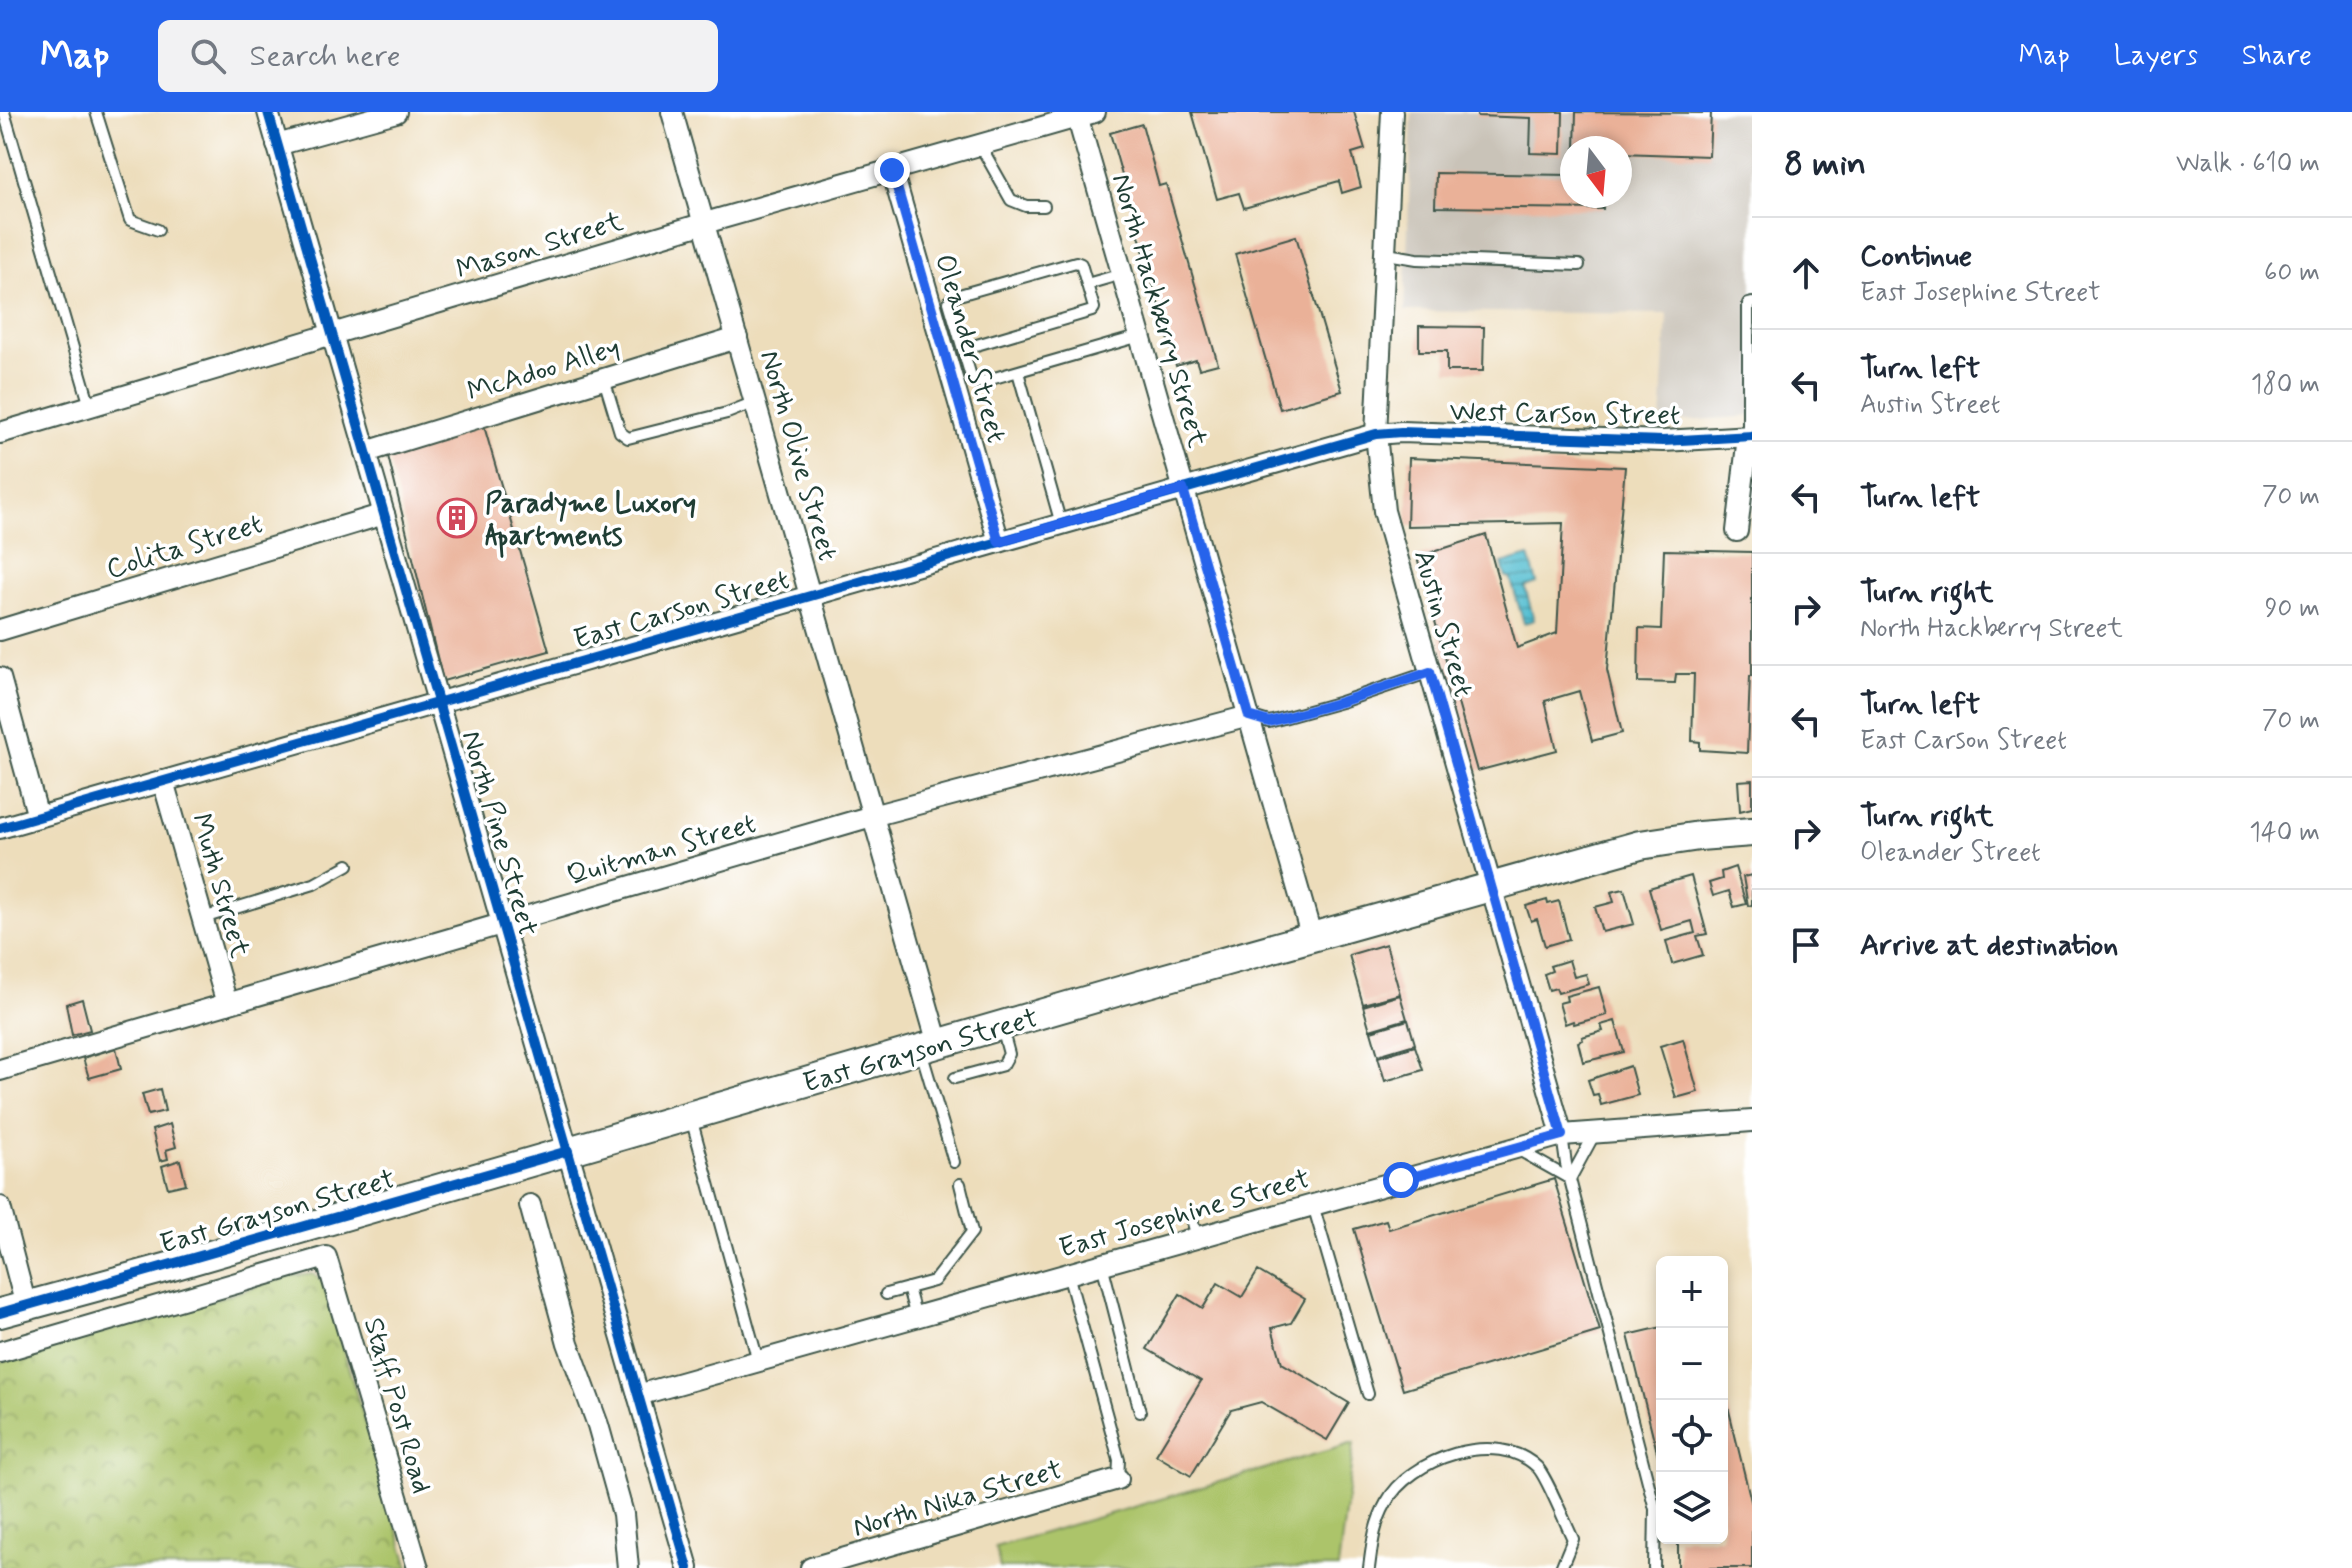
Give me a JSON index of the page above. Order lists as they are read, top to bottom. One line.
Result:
{"streets":{"street":["Mason Street","North Hackberry Street","Oleander Street","McAdoo Alley","West Carson Street","North Olive Street","Colita Street","East Carson Street","Austin Street","North Pine Street","Quitman Street","Muth Street","East Grayson Street","East Josephine Street","Staff Post Road","North Nika Street"]},"crossings":[["Mason Street","North Hackberry Street"],["Mason Street","Oleander Street"],["Mason Street","North Olive Street"],["Mason Street","North Pine Street"],["North Hackberry Street","East Carson Street"],["North Hackberry Street","Quitman Street"],["North Hackberry Street","East Grayson Street"],["Oleander Street","East Carson Street"],["McAdoo Alley","North Olive Street"],["McAdoo Alley","North Pine Street"],["West Carson Street","East Carson Street"],["West Carson Street","Austin Street"],["North Olive Street","East Carson Street"],["North Olive Street","Quitman Street"],["North Olive Street","East Grayson Street"],["Colita Street","North Pine Street"],["East Carson Street","Austin Street"],["East Carson Street","North Pine Street"],["East Carson Street","Muth Street"],["Austin Street","East Grayson Street"],["Austin Street","East Josephine Street"],["North Pine Street","Quitman Street"],["North Pine Street","East Grayson Street"],["North Pine Street","East Josephine Street"],["Quitman Street","Muth Street"]],"places":{"building":["Paradyme Luxory Apartments"]},"north":"bottom","page":{"header":"Map","search":"Search here","nav":["Map","Layers","Share"],"heading":["8 min","Walk · 610 m"],"list":[["Continue","East Josephine Street","60 m"],["Turn left","Austin Street","180 m"],["Turn left","70 m"],["Turn right","North Hackberry Street","90 m"],["Turn left","East Carson Street","70 m"],["Turn right","Oleander Street","140 m"],"Arrive at destination"],"map_buttons":["+","−"]}}
